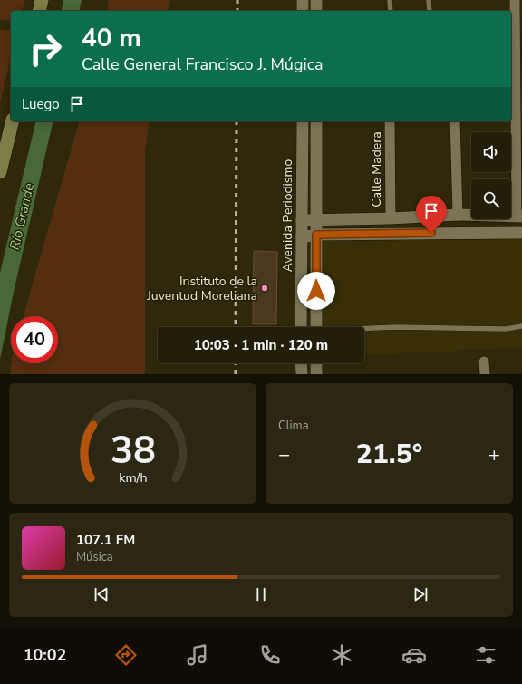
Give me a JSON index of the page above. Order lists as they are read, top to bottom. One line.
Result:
{"streets":{"street":["Calle Madera","Avenida Periodismo"]},"water":["Río Grande"],"places":["Instituto de la Juventud Moreliana"],"page":{"turn":["40 m","Calle General Francisco J. Múgica"],"then":"Luego","limit":"40","trip":"10:03 · 1 min · 120 m","tile":"Clima","heat":["−","21.5°","+"],"song":["107.1 FM","Música"],"tabs":"10:02","gauge":["38","km/h"]}}
